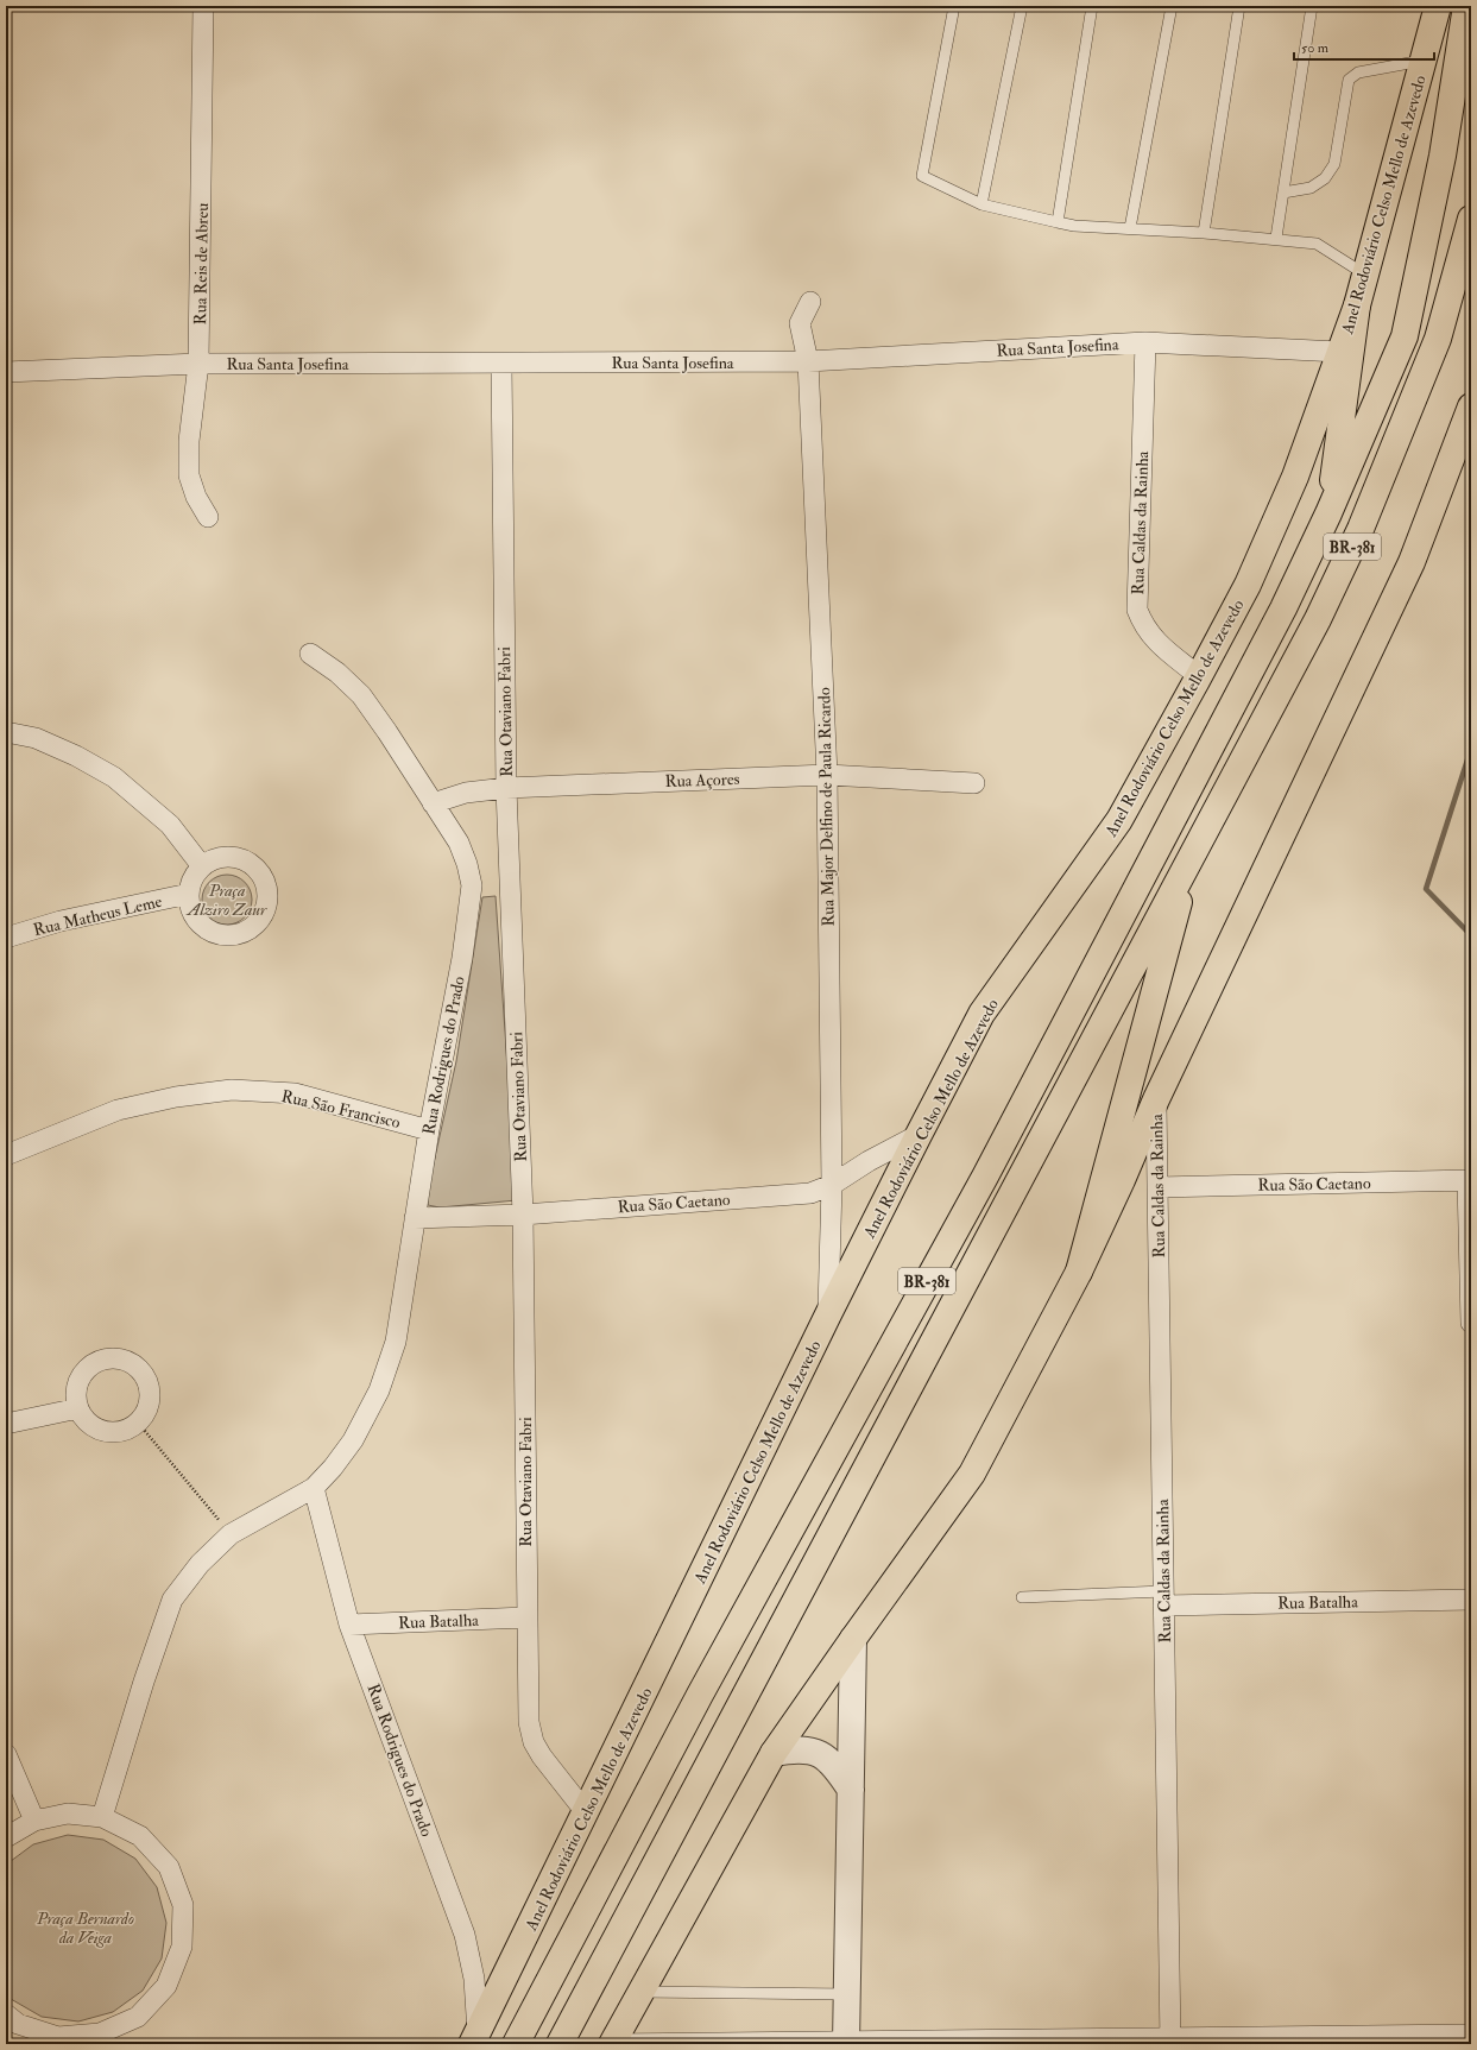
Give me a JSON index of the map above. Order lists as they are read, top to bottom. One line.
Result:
{"streets":{"main road":["Anel Rodoviário Celso Mello de Azevedo","BR-381"],"street":["Rua Reis de Abreu","Rua Santa Josefina","Rua Caldas da Rainha","Rua Otaviano Fabri","Rua Açores","Rua Major Delfino de Paula Ricardo","Rua Matheus Leme","Rua Rodrigues do Prado","Rua São Francisco","Rua São Caetano","Rua Batalha"]},"crossings":[["Anel Rodoviário Celso Mello de Azevedo","Rua Santa Josefina"],["Anel Rodoviário Celso Mello de Azevedo","Rua Caldas da Rainha"],["Anel Rodoviário Celso Mello de Azevedo","Rua Otaviano Fabri"],["Anel Rodoviário Celso Mello de Azevedo","Rua Major Delfino de Paula Ricardo"],["Anel Rodoviário Celso Mello de Azevedo","Rua Rodrigues do Prado"],["Anel Rodoviário Celso Mello de Azevedo","Rua São Caetano"],["Rua Reis de Abreu","Rua Santa Josefina"],["Rua Santa Josefina","Rua Caldas da Rainha"],["Rua Santa Josefina","Rua Otaviano Fabri"],["Rua Santa Josefina","Rua Major Delfino de Paula Ricardo"],["Rua Caldas da Rainha","Rua São Caetano"],["Rua Caldas da Rainha","Rua Batalha"],["Rua Otaviano Fabri","Rua Açores"],["Rua Otaviano Fabri","Rua São Caetano"],["Rua Otaviano Fabri","Rua Batalha"],["Rua Açores","Rua Major Delfino de Paula Ricardo"],["Rua Açores","Rua Rodrigues do Prado"],["Rua Major Delfino de Paula Ricardo","Rua São Caetano"],["Rua Rodrigues do Prado","Rua São Francisco"],["Rua Rodrigues do Prado","Rua São Caetano"],["Rua Rodrigues do Prado","Rua Batalha"]],"parks":["Praça Alziro Zaur","Praça Bernardo da Veiga"],"scale_bar":"50 m"}
